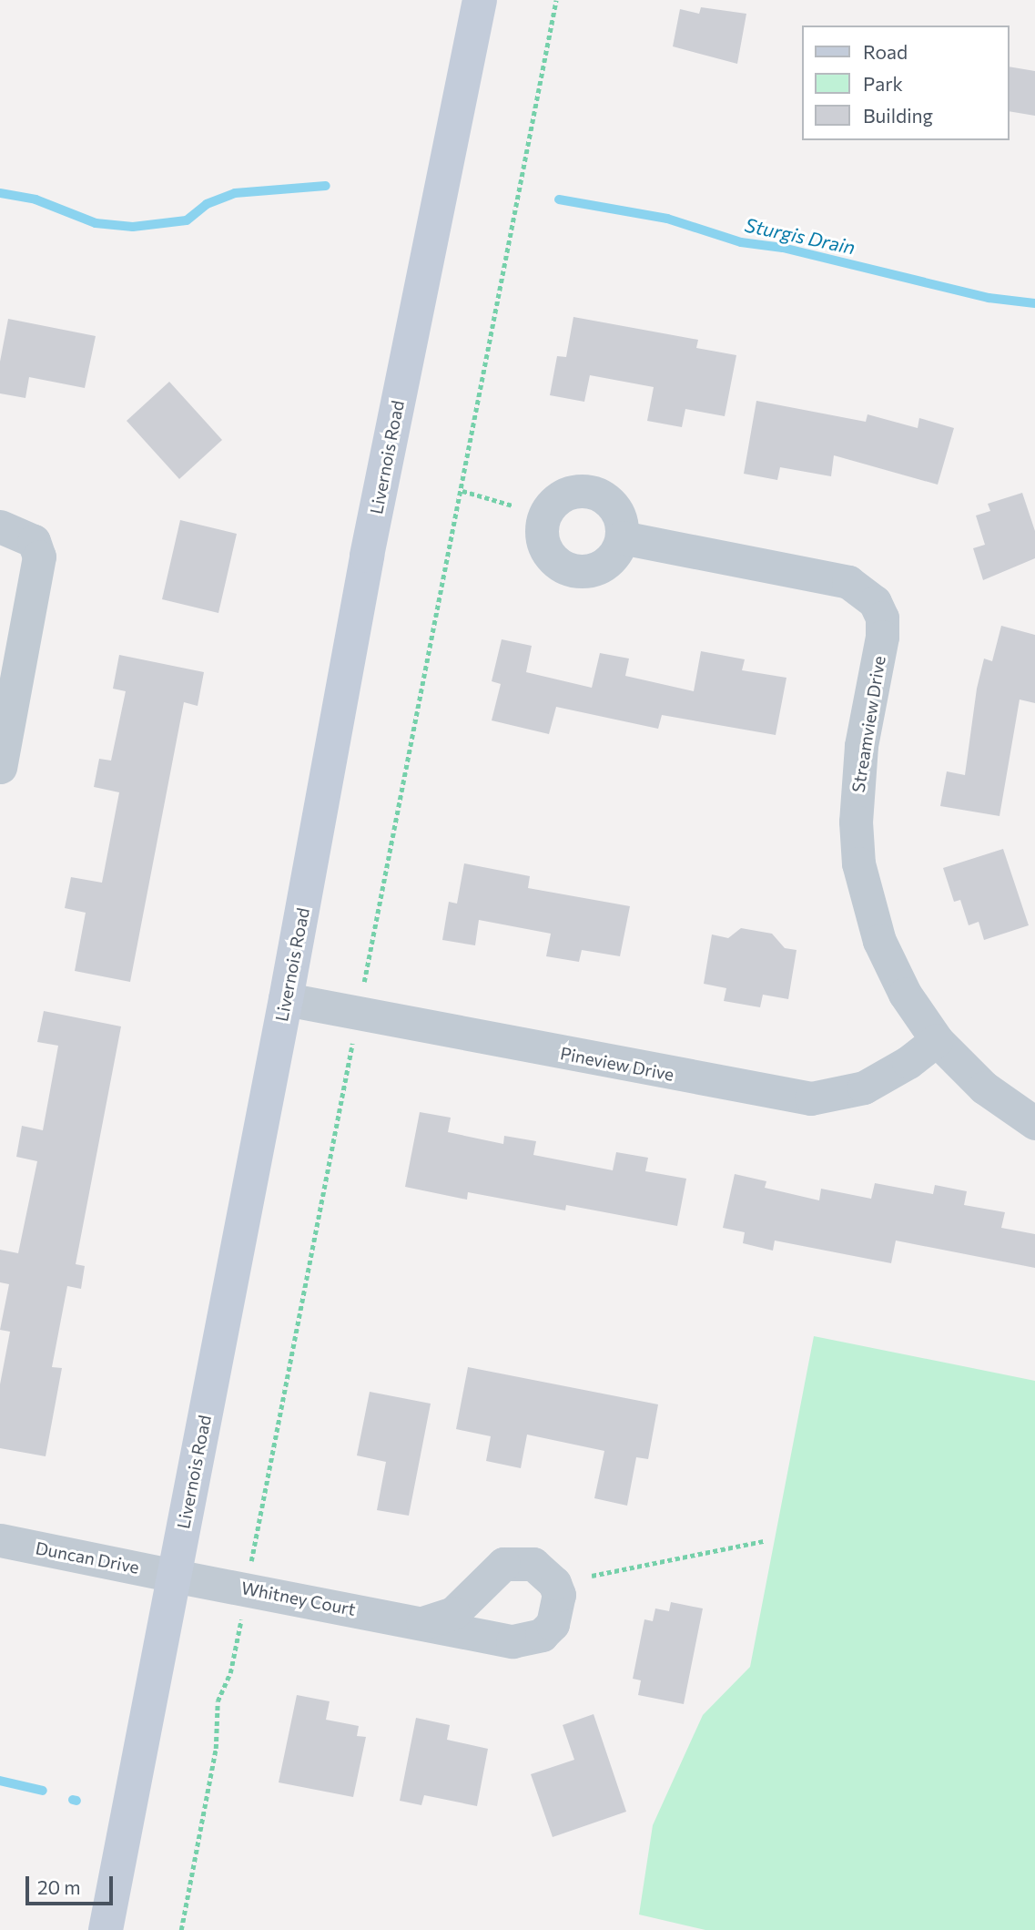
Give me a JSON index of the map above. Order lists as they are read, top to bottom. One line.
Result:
{"streets":{"main road":["Livernois Road"],"street":["Streamview Drive","Pineview Drive","Duncan Drive","Whitney Court"]},"crossings":[["Livernois Road","Pineview Drive"],["Livernois Road","Duncan Drive"],["Livernois Road","Whitney Court"],["Streamview Drive","Pineview Drive"],["Duncan Drive","Whitney Court"]],"water":["Sturgis Drain"],"legend":["Road","Park","Building"],"scale_bar":"20 m"}
